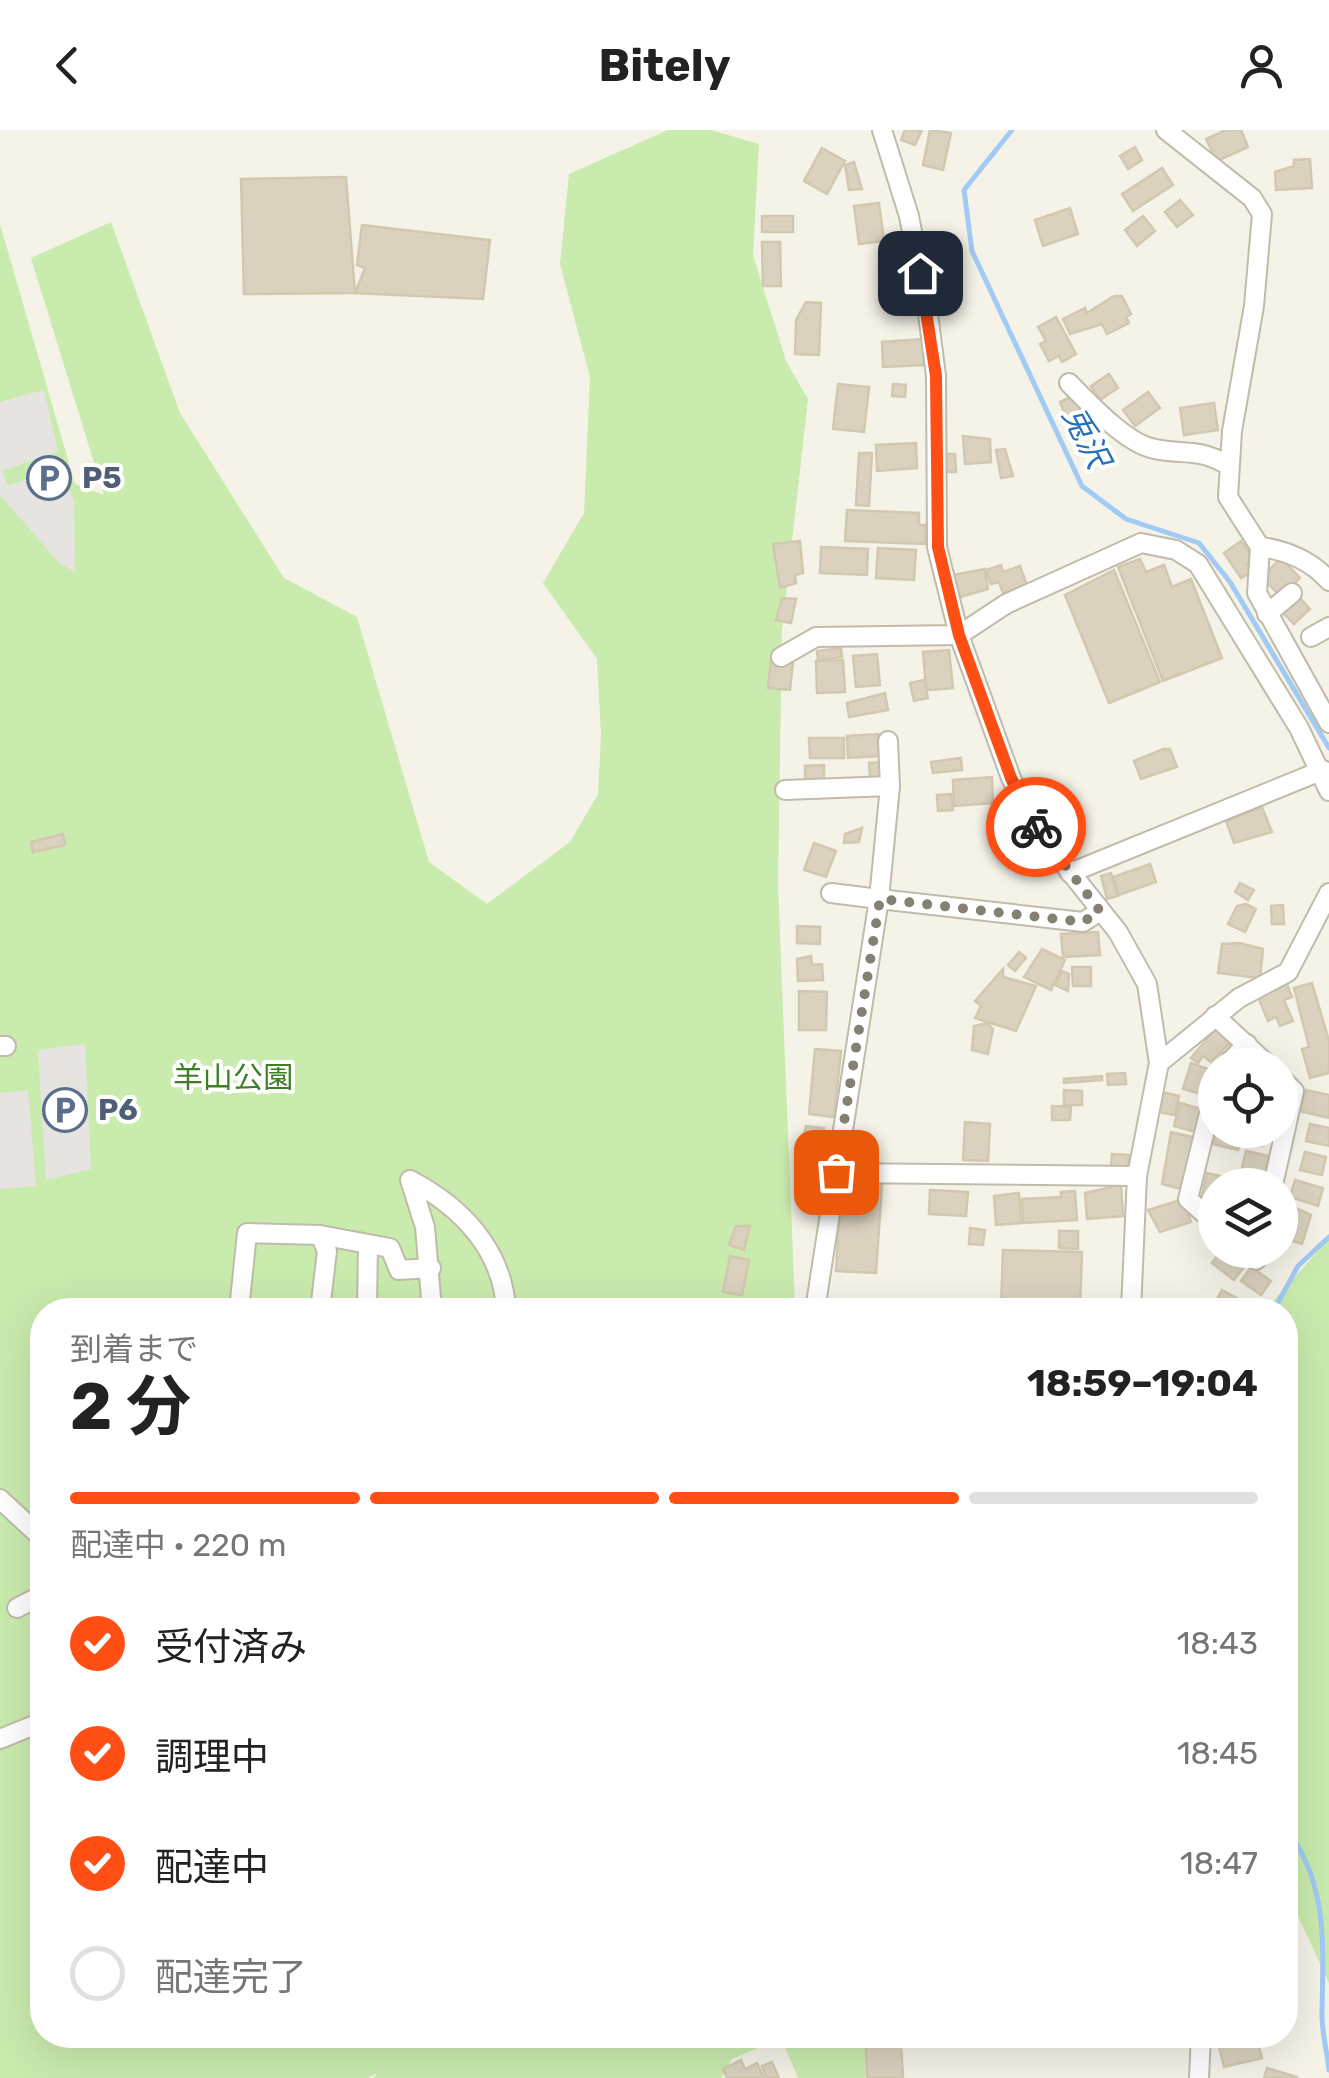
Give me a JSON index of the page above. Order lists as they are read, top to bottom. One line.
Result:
{"water":["兎沢"],"parks":["羊山公園"],"places":{"parking":["P5","P6"]},"page":{"header":"Bitely","heading":["2 分","到着まで","18:59–19:04"],"bar":"配達中 · 220 m","list":[["受付済み","18:43"],["調理中","18:45"],["配達中","18:47"],"配達完了"]}}
